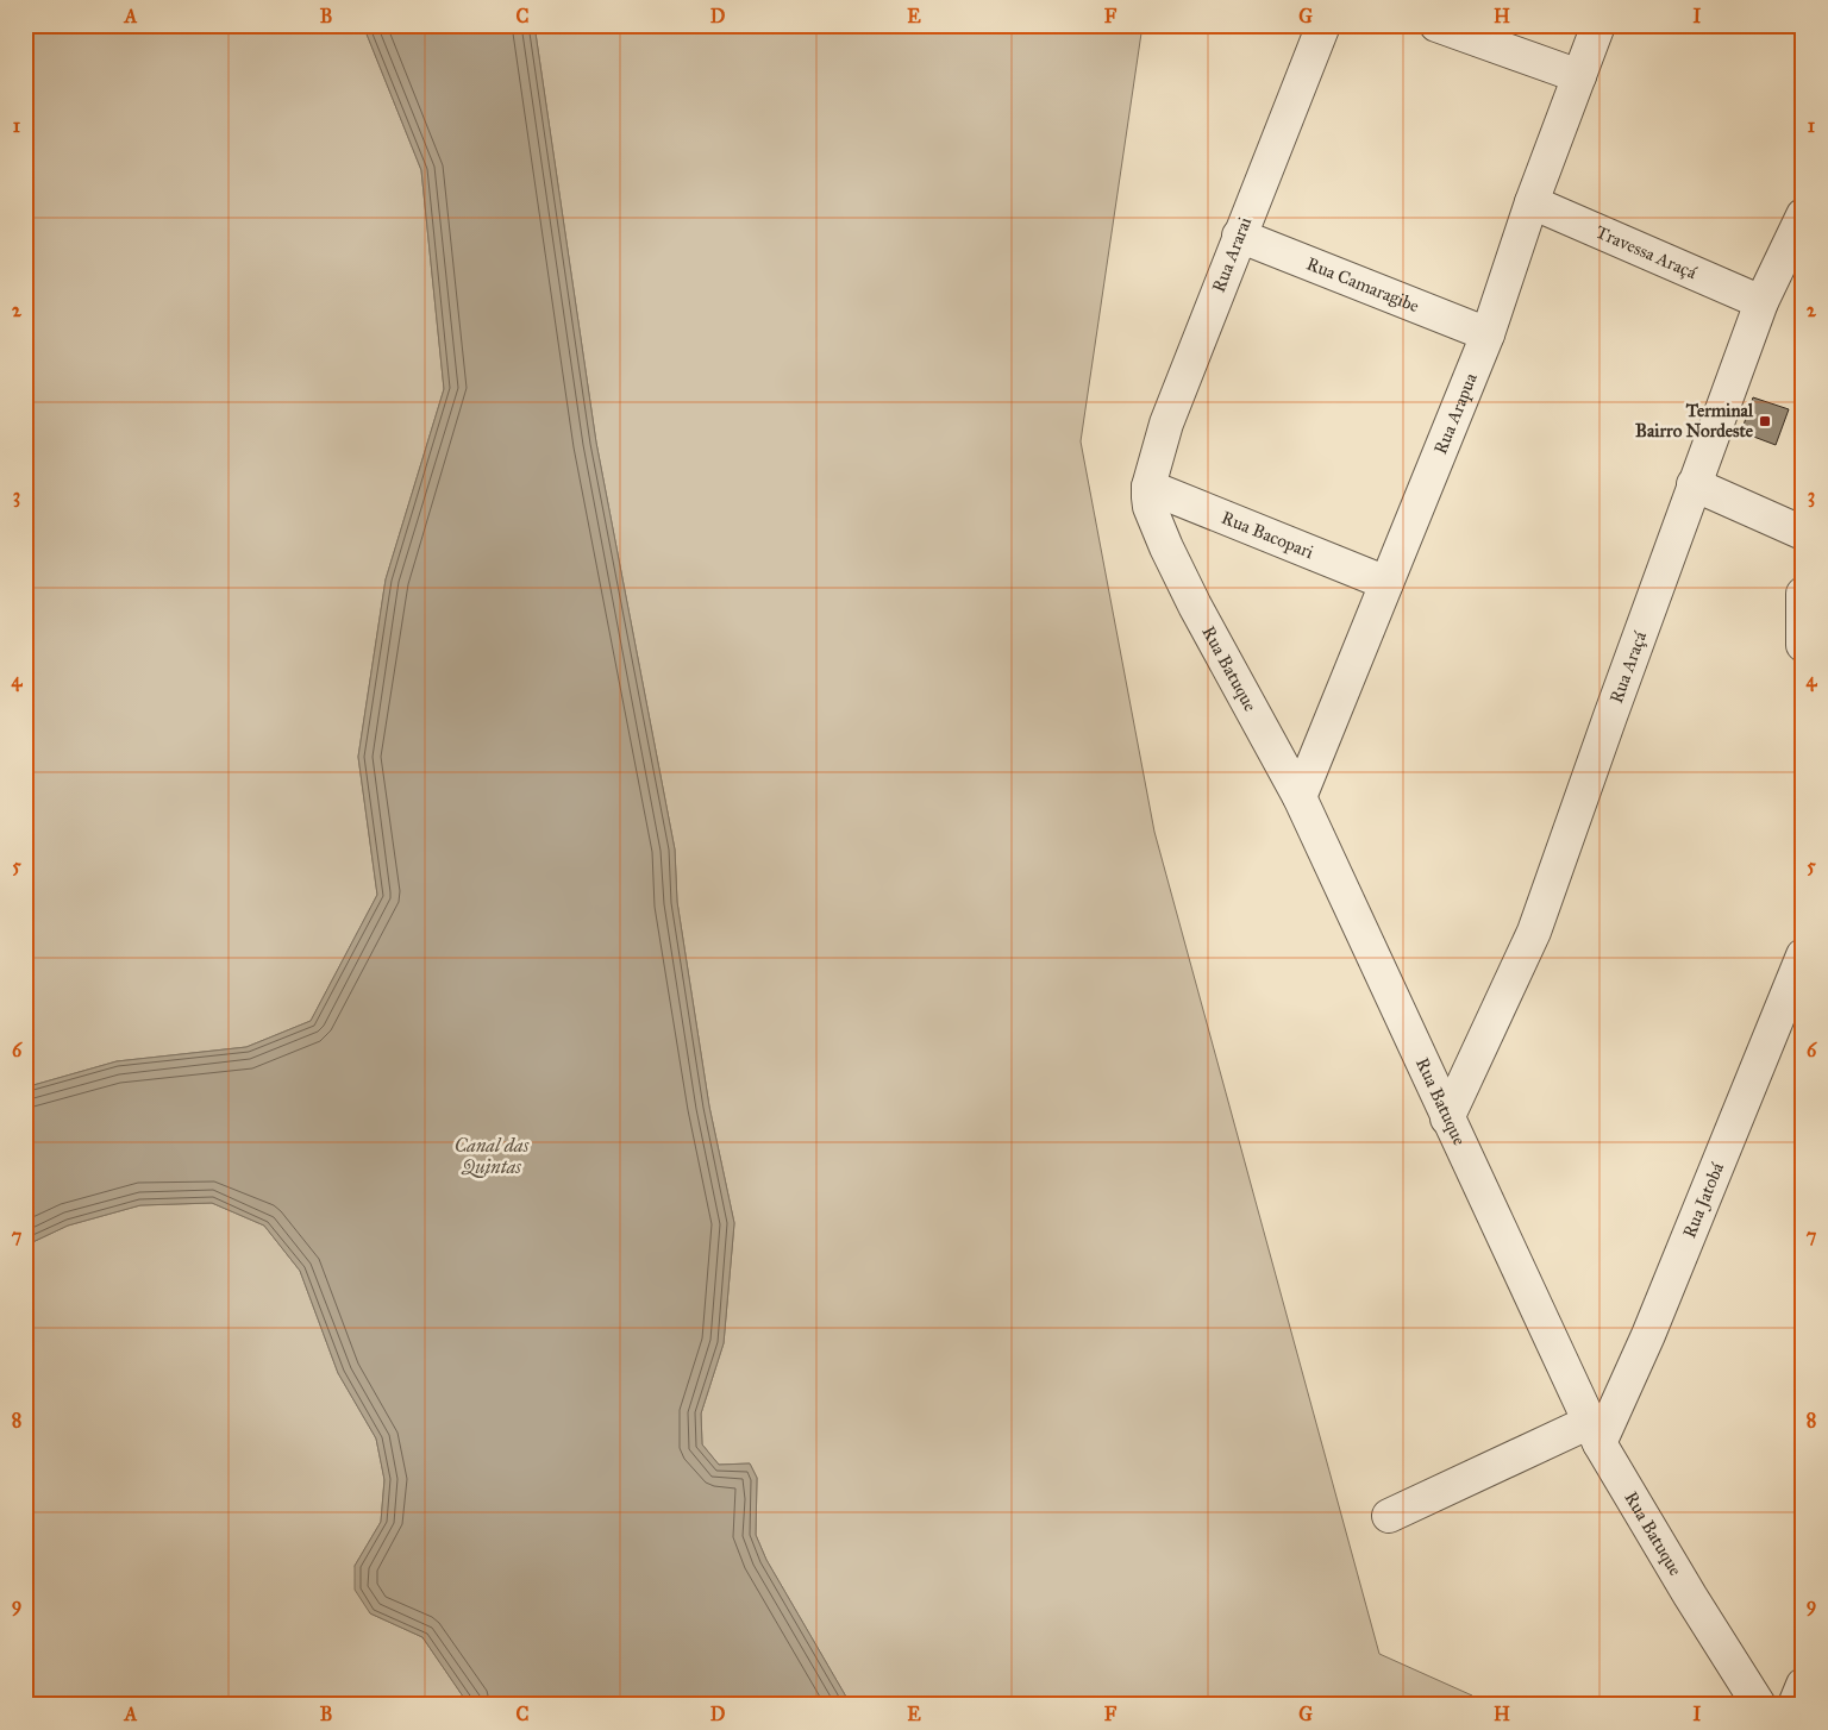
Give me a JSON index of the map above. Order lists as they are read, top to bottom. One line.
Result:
{"streets":{"street":["Travessa Araçá","Rua Ararai","Rua Camaragibe","Rua Arapua","Rua Bacopari","Rua Araçá","Rua Batuque","Rua Jatobá"]},"crossings":[["Travessa Araçá","Rua Arapua"],["Travessa Araçá","Rua Araçá"],["Rua Ararai","Rua Camaragibe"],["Rua Ararai","Rua Bacopari"],["Rua Ararai","Rua Batuque"],["Rua Camaragibe","Rua Arapua"],["Rua Arapua","Rua Bacopari"],["Rua Arapua","Rua Batuque"],["Rua Bacopari","Rua Batuque"],["Rua Araçá","Rua Batuque"],["Rua Batuque","Rua Jatobá"]],"water":["Canal das Quintas"],"places":{"transit":["Terminal Bairro Nordeste"]},"grid":{"columns":["A","B","C","D","E","F","G","H","I"],"rows":["1","2","3","4","5","6","7","8","9"]}}
